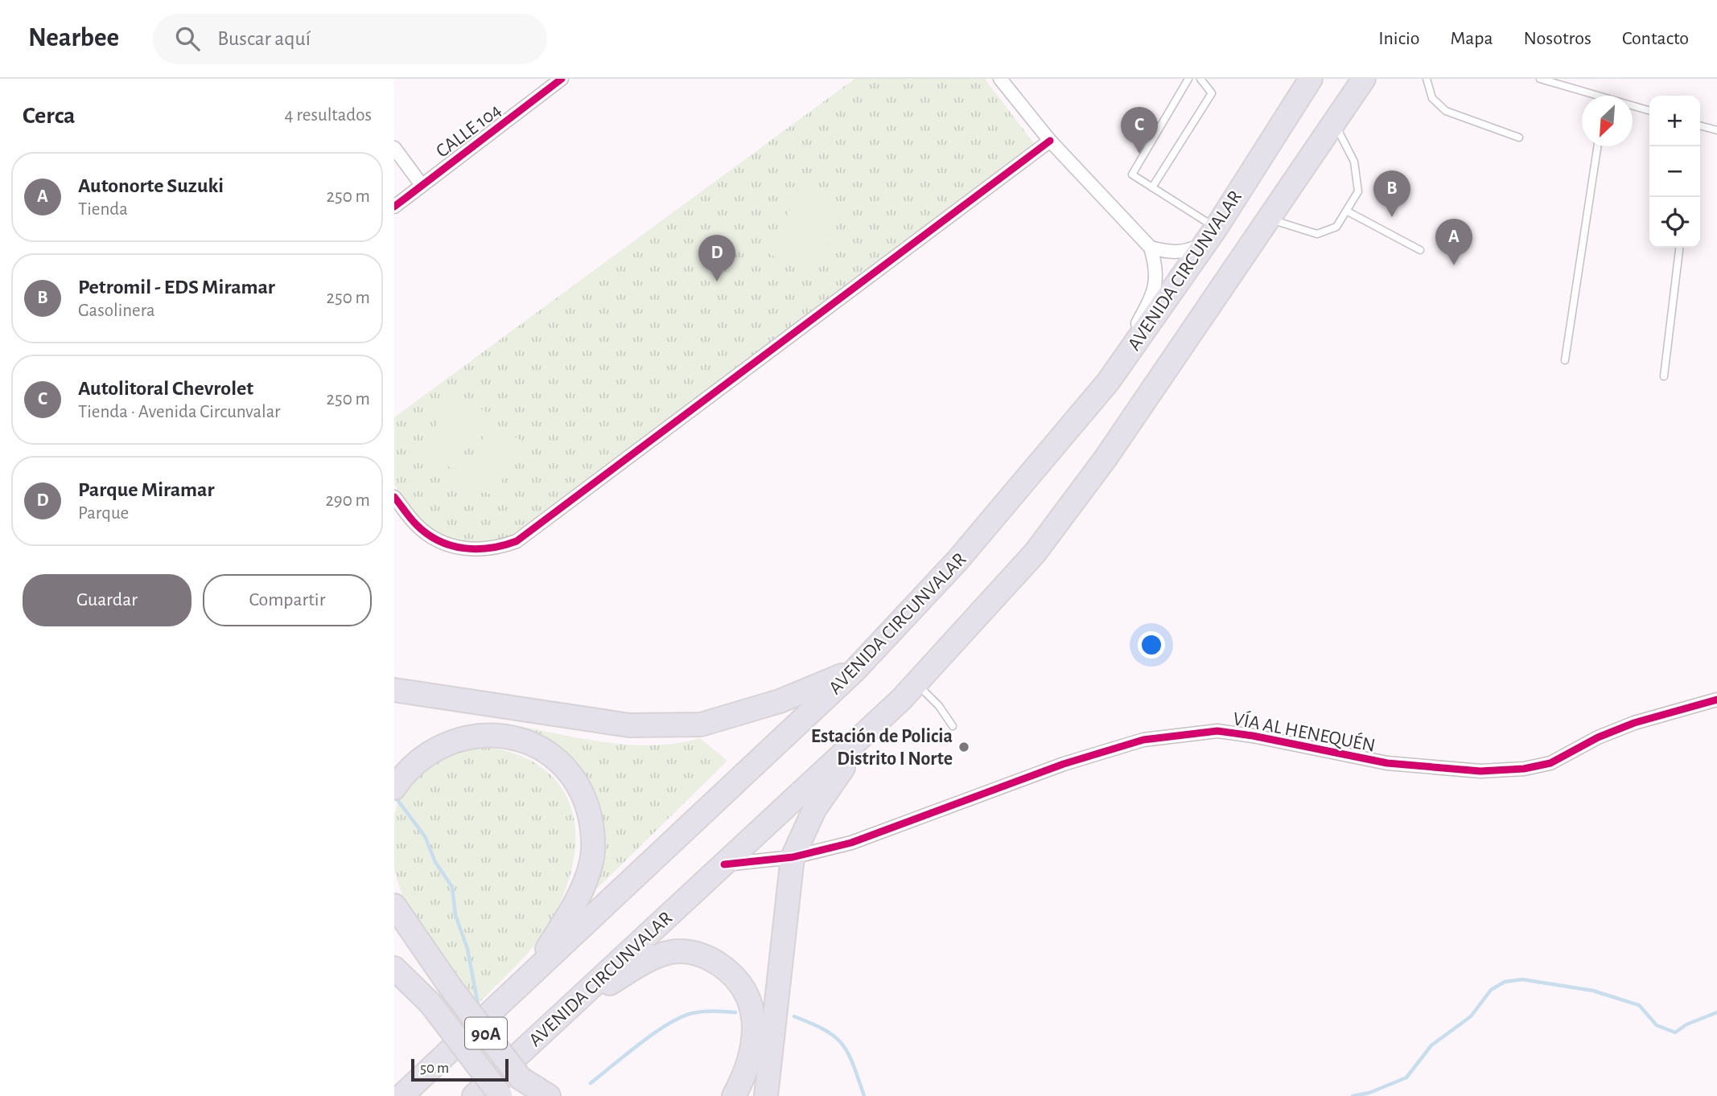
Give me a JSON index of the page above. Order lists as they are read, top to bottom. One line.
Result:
{"streets":{"highway":["AVENIDA CIRCUNVALAR","90A"],"street":["CALLE 104","VÍA AL HENEQUÉN"]},"crossings":[["AVENIDA CIRCUNVALAR","VÍA AL HENEQUÉN"]],"places":["Estación de Policia Distrito I Norte"],"scale_bar":"50 m","north":"bottom left","page":{"header":"Nearbee","search":"Buscar aquí","nav":["Inicio","Mapa","Nosotros","Contacto"],"heading":["Cerca","4 resultados"],"map_buttons":["+","−"],"pins":["C","B","A","D"],"list":[{"mark":"A","name":"Autonorte Suzuki","note":"Tienda","value":"250 m"},{"mark":"B","name":"Petromil - EDS Miramar","note":"Gasolinera","value":"250 m"},{"mark":"C","name":"Autolitoral Chevrolet","note":"Tienda · Avenida Circunvalar","value":"250 m"},{"mark":"D","name":"Parque Miramar","note":"Parque","value":"290 m"}],"buttons":["Guardar","Compartir"],"scale":"50 m"}}
